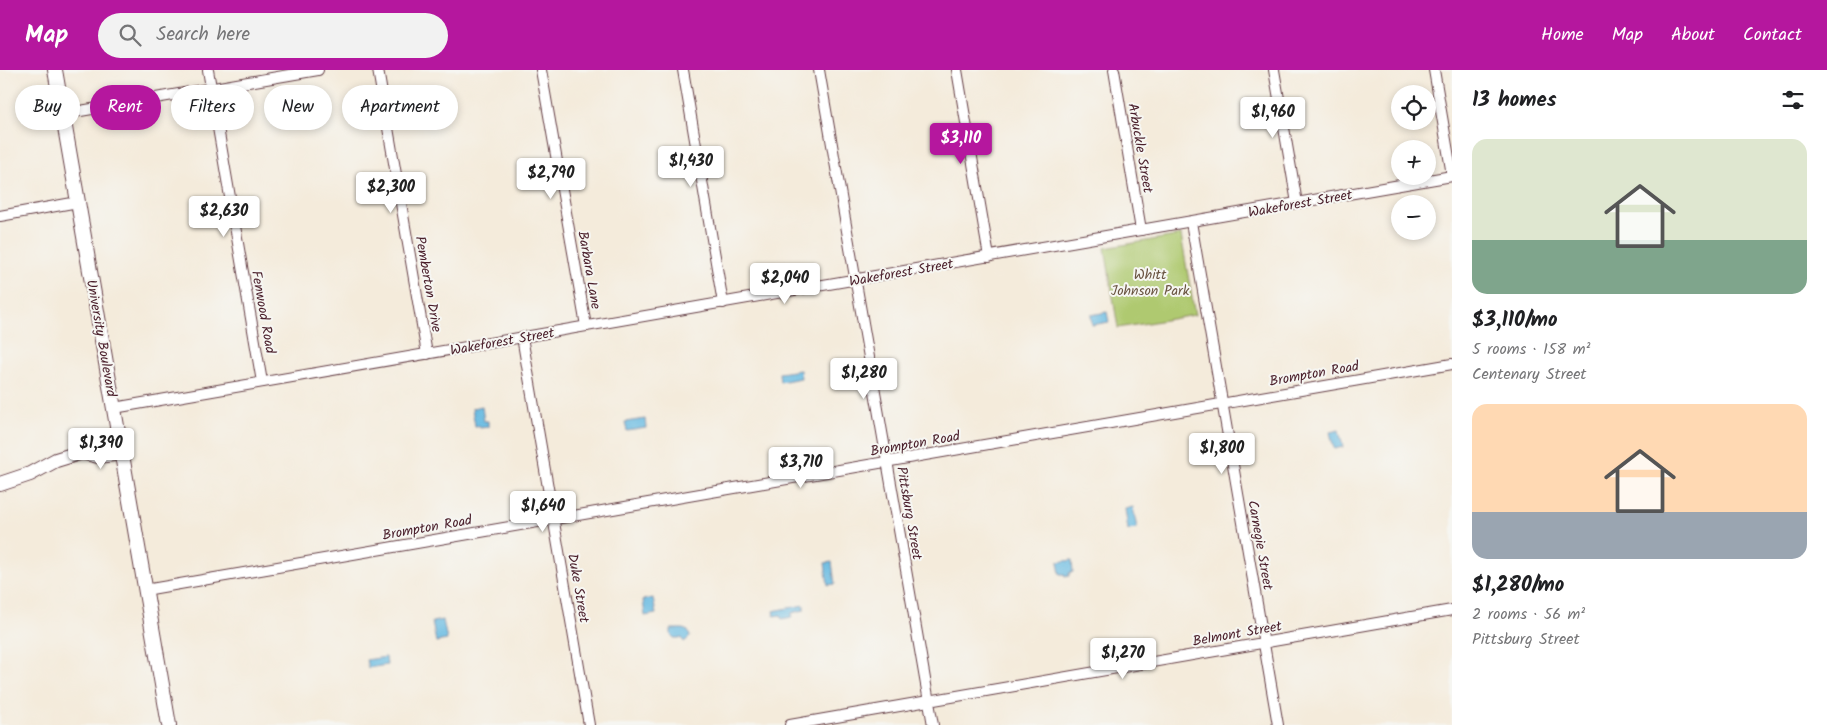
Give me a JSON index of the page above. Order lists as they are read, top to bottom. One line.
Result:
{"streets":{"main road":["University Boulevard"],"street":["Arbuckle Street","Wakeforest Street","Barbara Lane","Pemberton Drive","Fenwood Road","Brompton Road","Pittsburg Street","Carnegie Street","Duke Street","Belmont Street"]},"crossings":[["Arbuckle Street","Wakeforest Street"],["Wakeforest Street","Barbara Lane"],["Wakeforest Street","Pemberton Drive"],["Wakeforest Street","Fenwood Road"],["Wakeforest Street","University Boulevard"],["Wakeforest Street","Pittsburg Street"],["Wakeforest Street","Carnegie Street"],["Wakeforest Street","Duke Street"],["University Boulevard","Brompton Road"],["Brompton Road","Pittsburg Street"],["Brompton Road","Carnegie Street"],["Brompton Road","Duke Street"],["Pittsburg Street","Belmont Street"],["Carnegie Street","Belmont Street"]],"parks":["Whitt Johnson Park"],"page":{"header":"Map","search":"Search here","nav":["Home","Map","About","Contact"],"heading":"13 homes","map_buttons":["+","−"],"chip":["Buy","Rent","Filters","New","Apartment"],"price":["$1,960","$3,110","$1,430","$2,790","$2,300","$2,630","$2,040","$1,280","$1,390","$1,800","$3,710","$1,640","$1,270"],"list":[{"name":"$3,110/mo","note":"5 rooms · 158 m² · Centenary Street"},{"name":"$1,280/mo","note":"2 rooms · 56 m² · Pittsburg Street"}]}}
